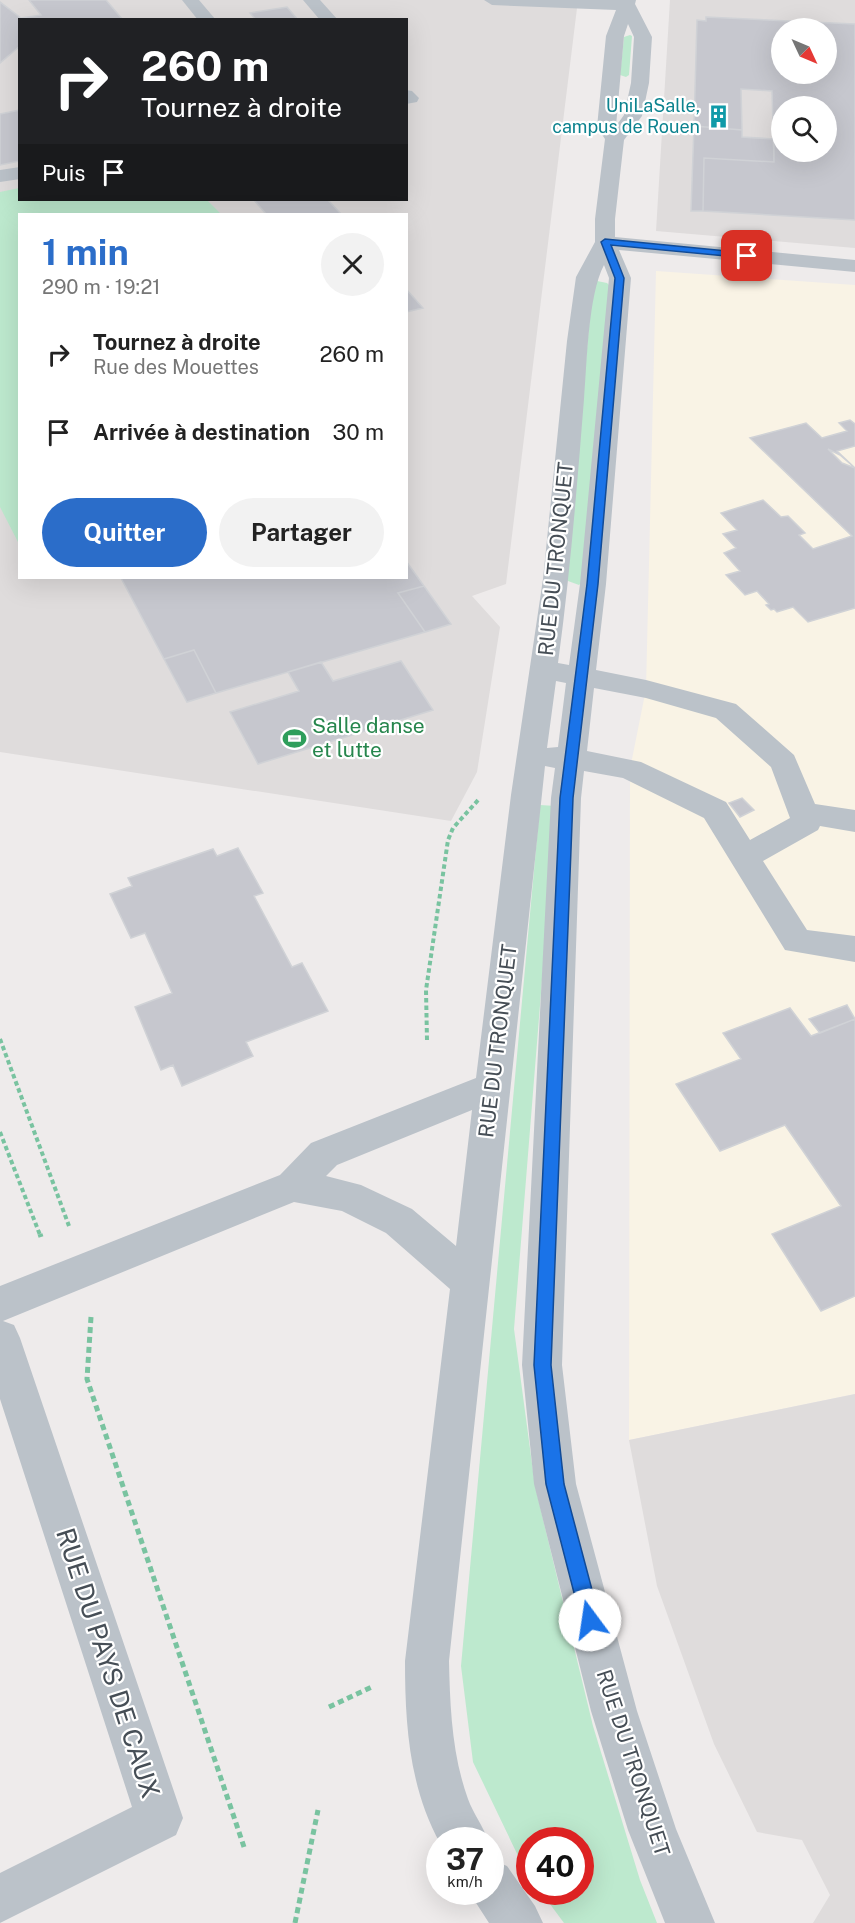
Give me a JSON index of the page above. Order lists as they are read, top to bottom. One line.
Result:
{"streets":{"street":["RUE DU TRONQUET","RUE DU PAYS DE CAUX"]},"places":{"building":["UniLaSalle, campus de Rouen"],"sports":["Salle danse et lutte"]},"north":"bottom right","page":{"turn":["260 m","Tournez à droite"],"then":"Puis","heading":["1 min","290 m · 19:21"],"list":[{"name":"Tournez à droite","note":"Rue des Mouettes","value":"260 m"},{"name":"Arrivée à destination","value":"30 m"}],"buttons":["Quitter","Partager"],"speed":"37 km/h","limit":"40"}}
